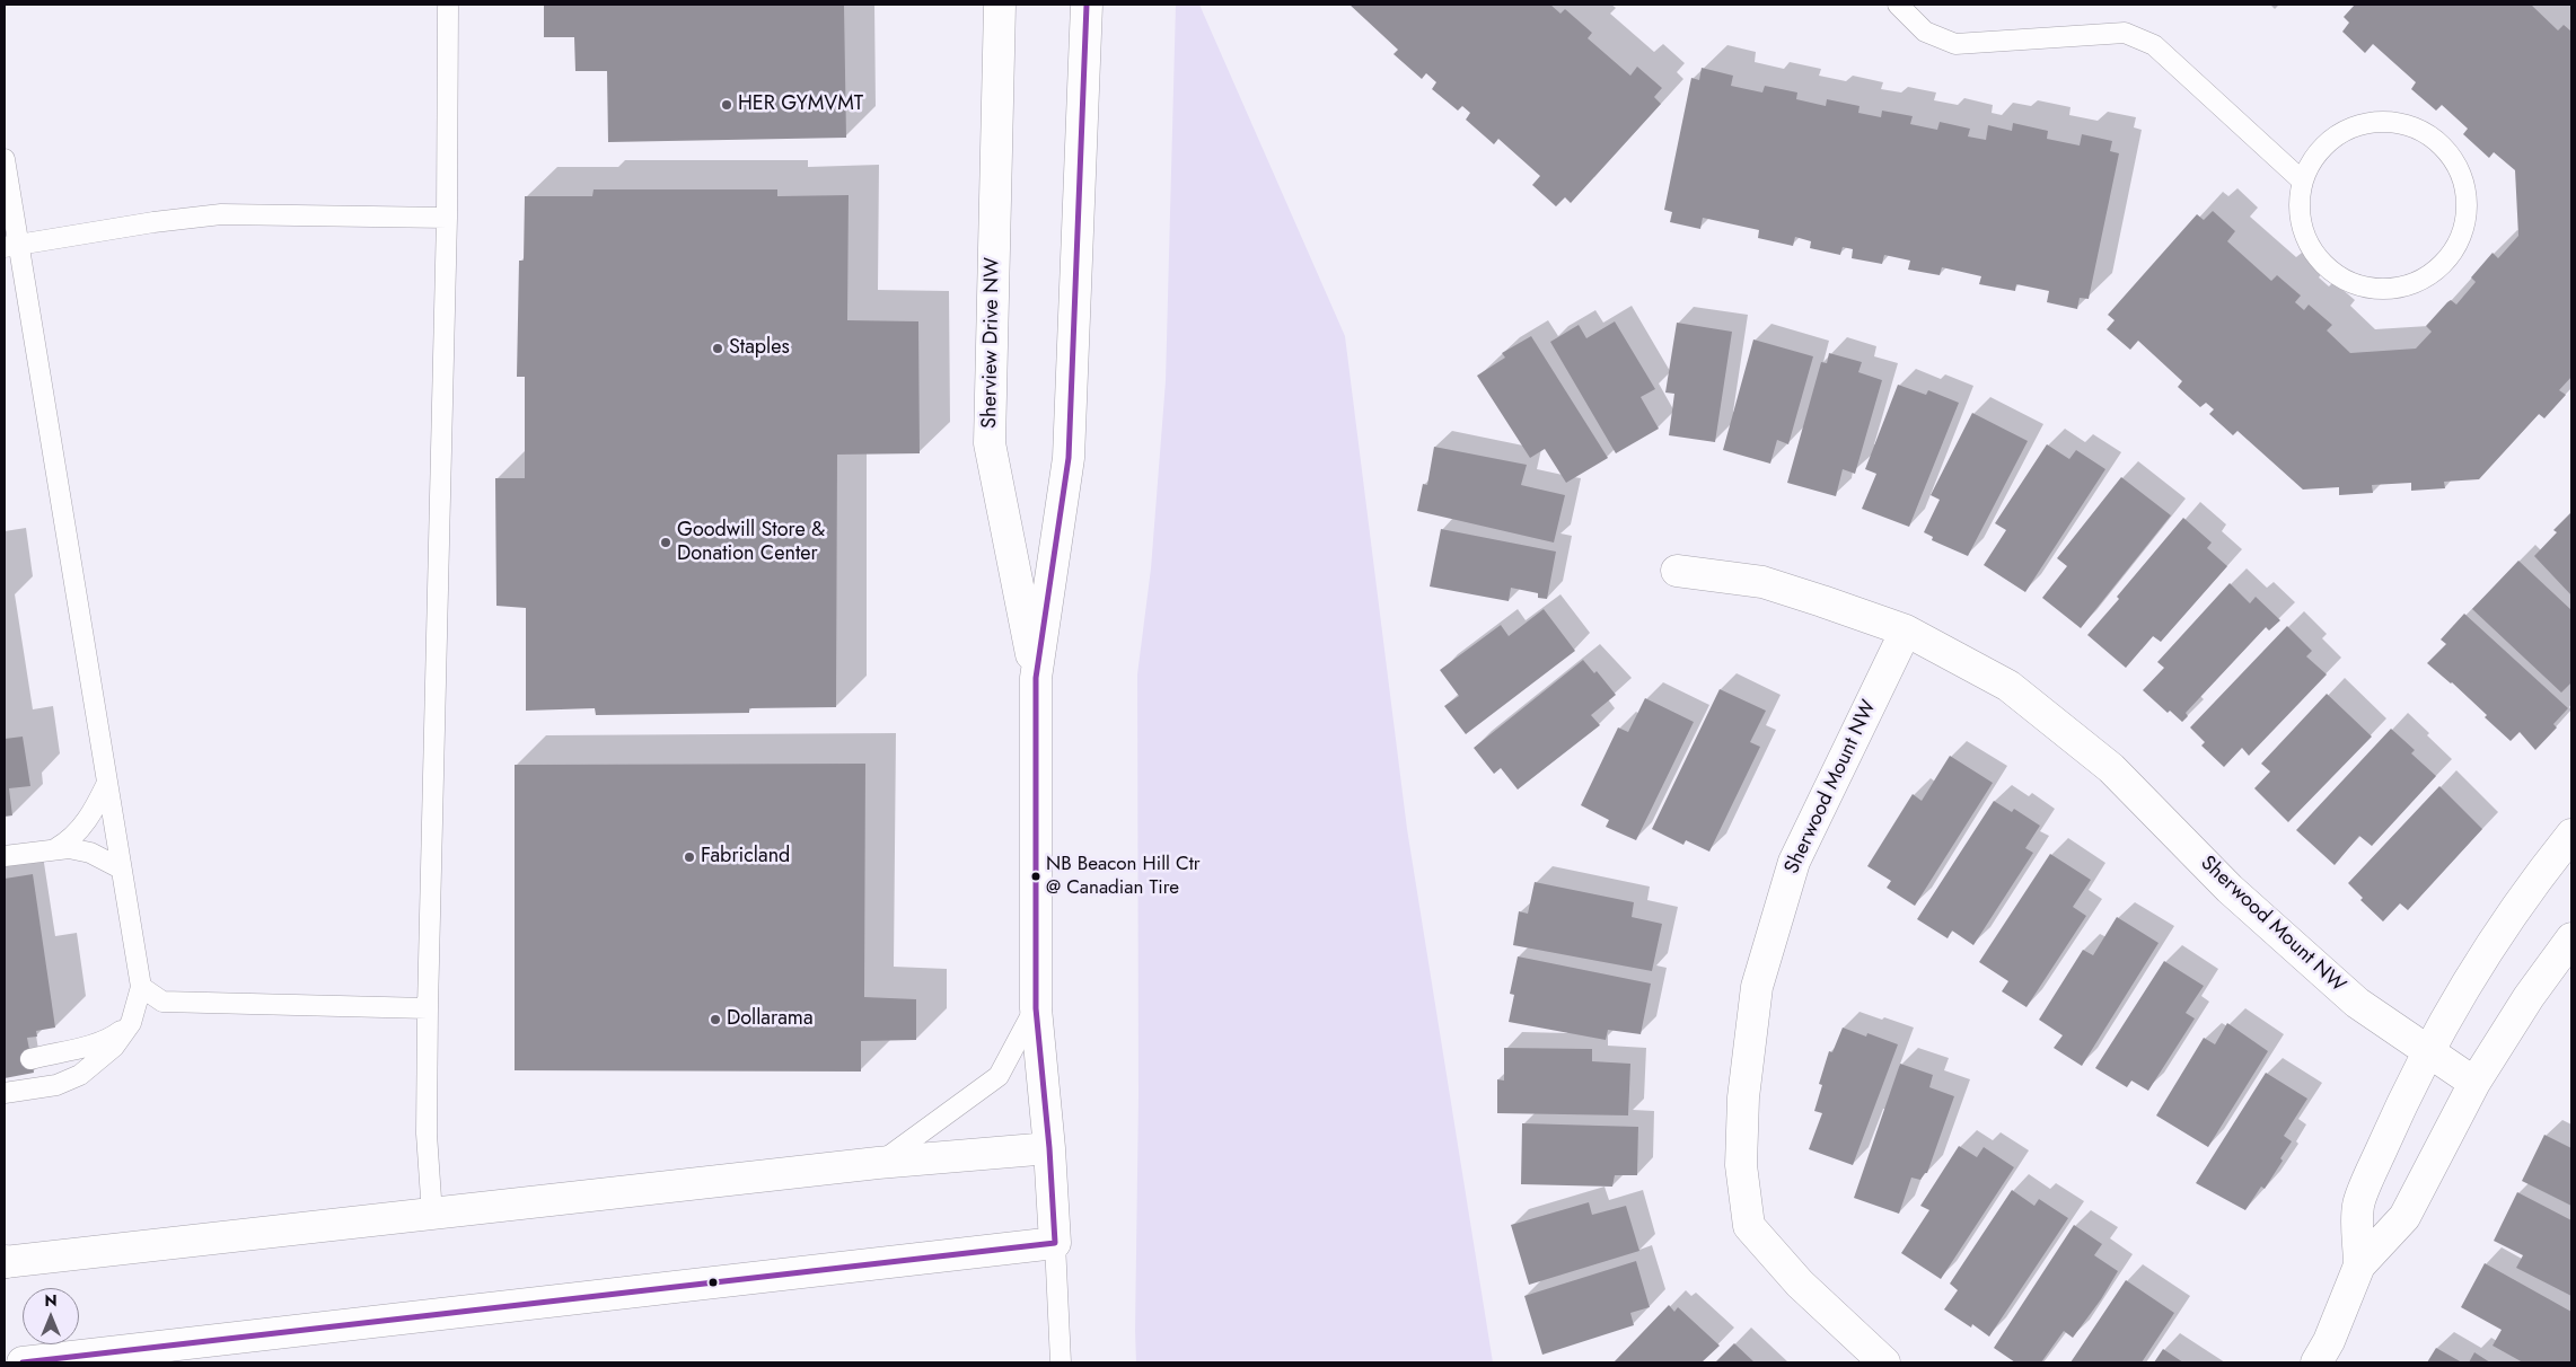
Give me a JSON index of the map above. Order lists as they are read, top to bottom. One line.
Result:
{"streets":{"street":["Sherview Drive NW","Sherwood Mount NW"]},"places":["HER GYMVMT","Staples","Goodwill Store & Donation Center","Fabricland","NB Beacon Hill Ctr @ Canadian Tire","Dollarama"],"north":"top"}
